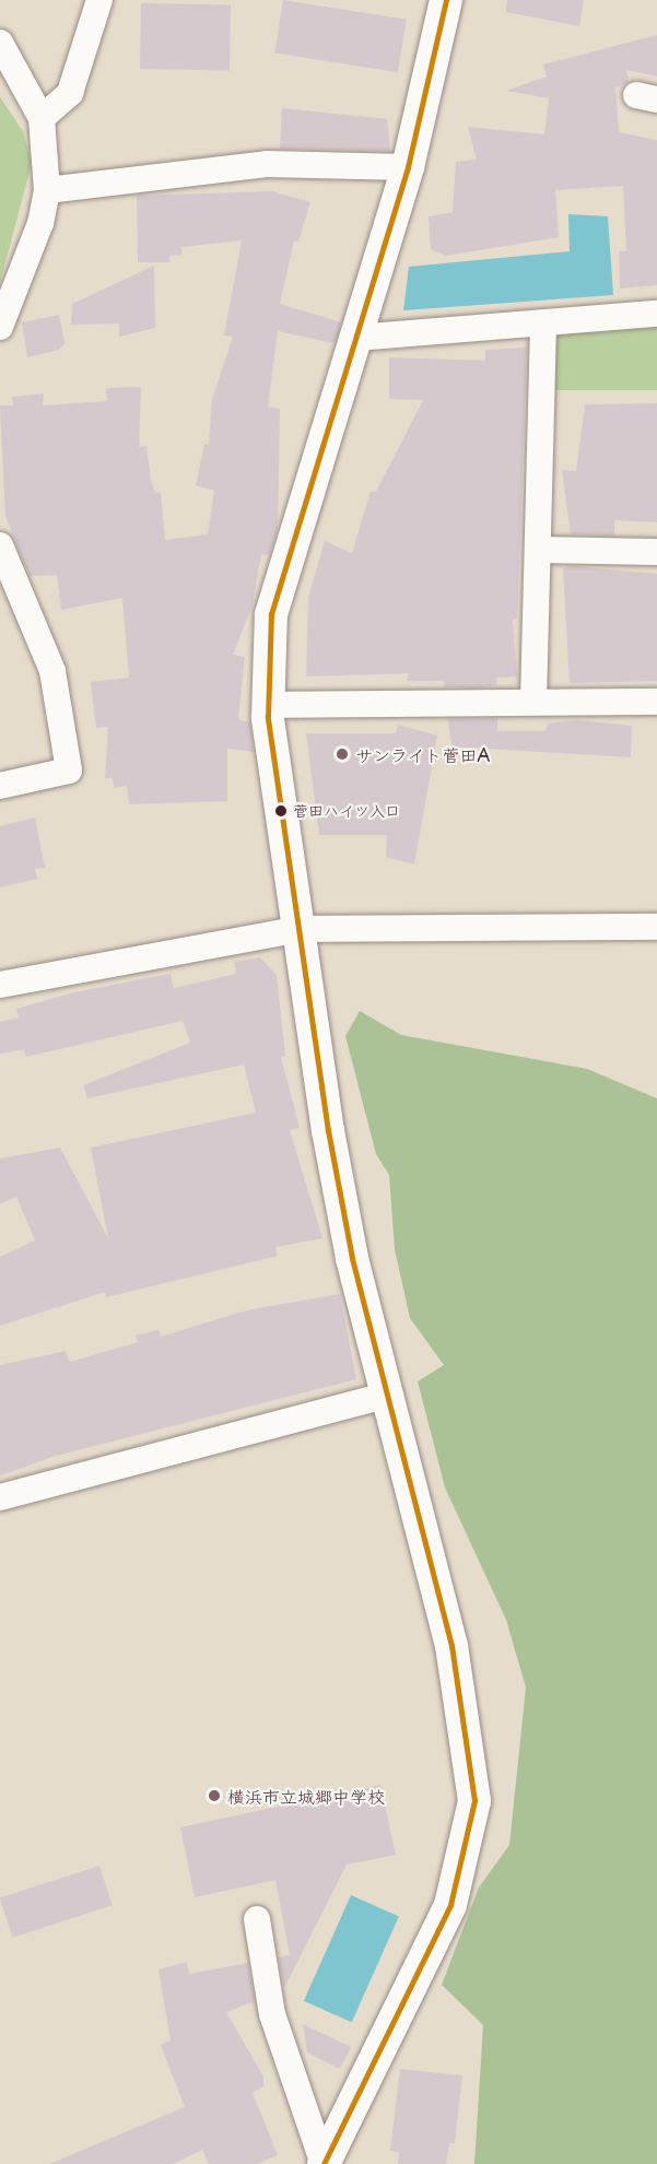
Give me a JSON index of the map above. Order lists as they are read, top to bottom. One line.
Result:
{"places":["サンライト菅田A","菅田ハイツ入口","横浜市立城郷中学校"]}
